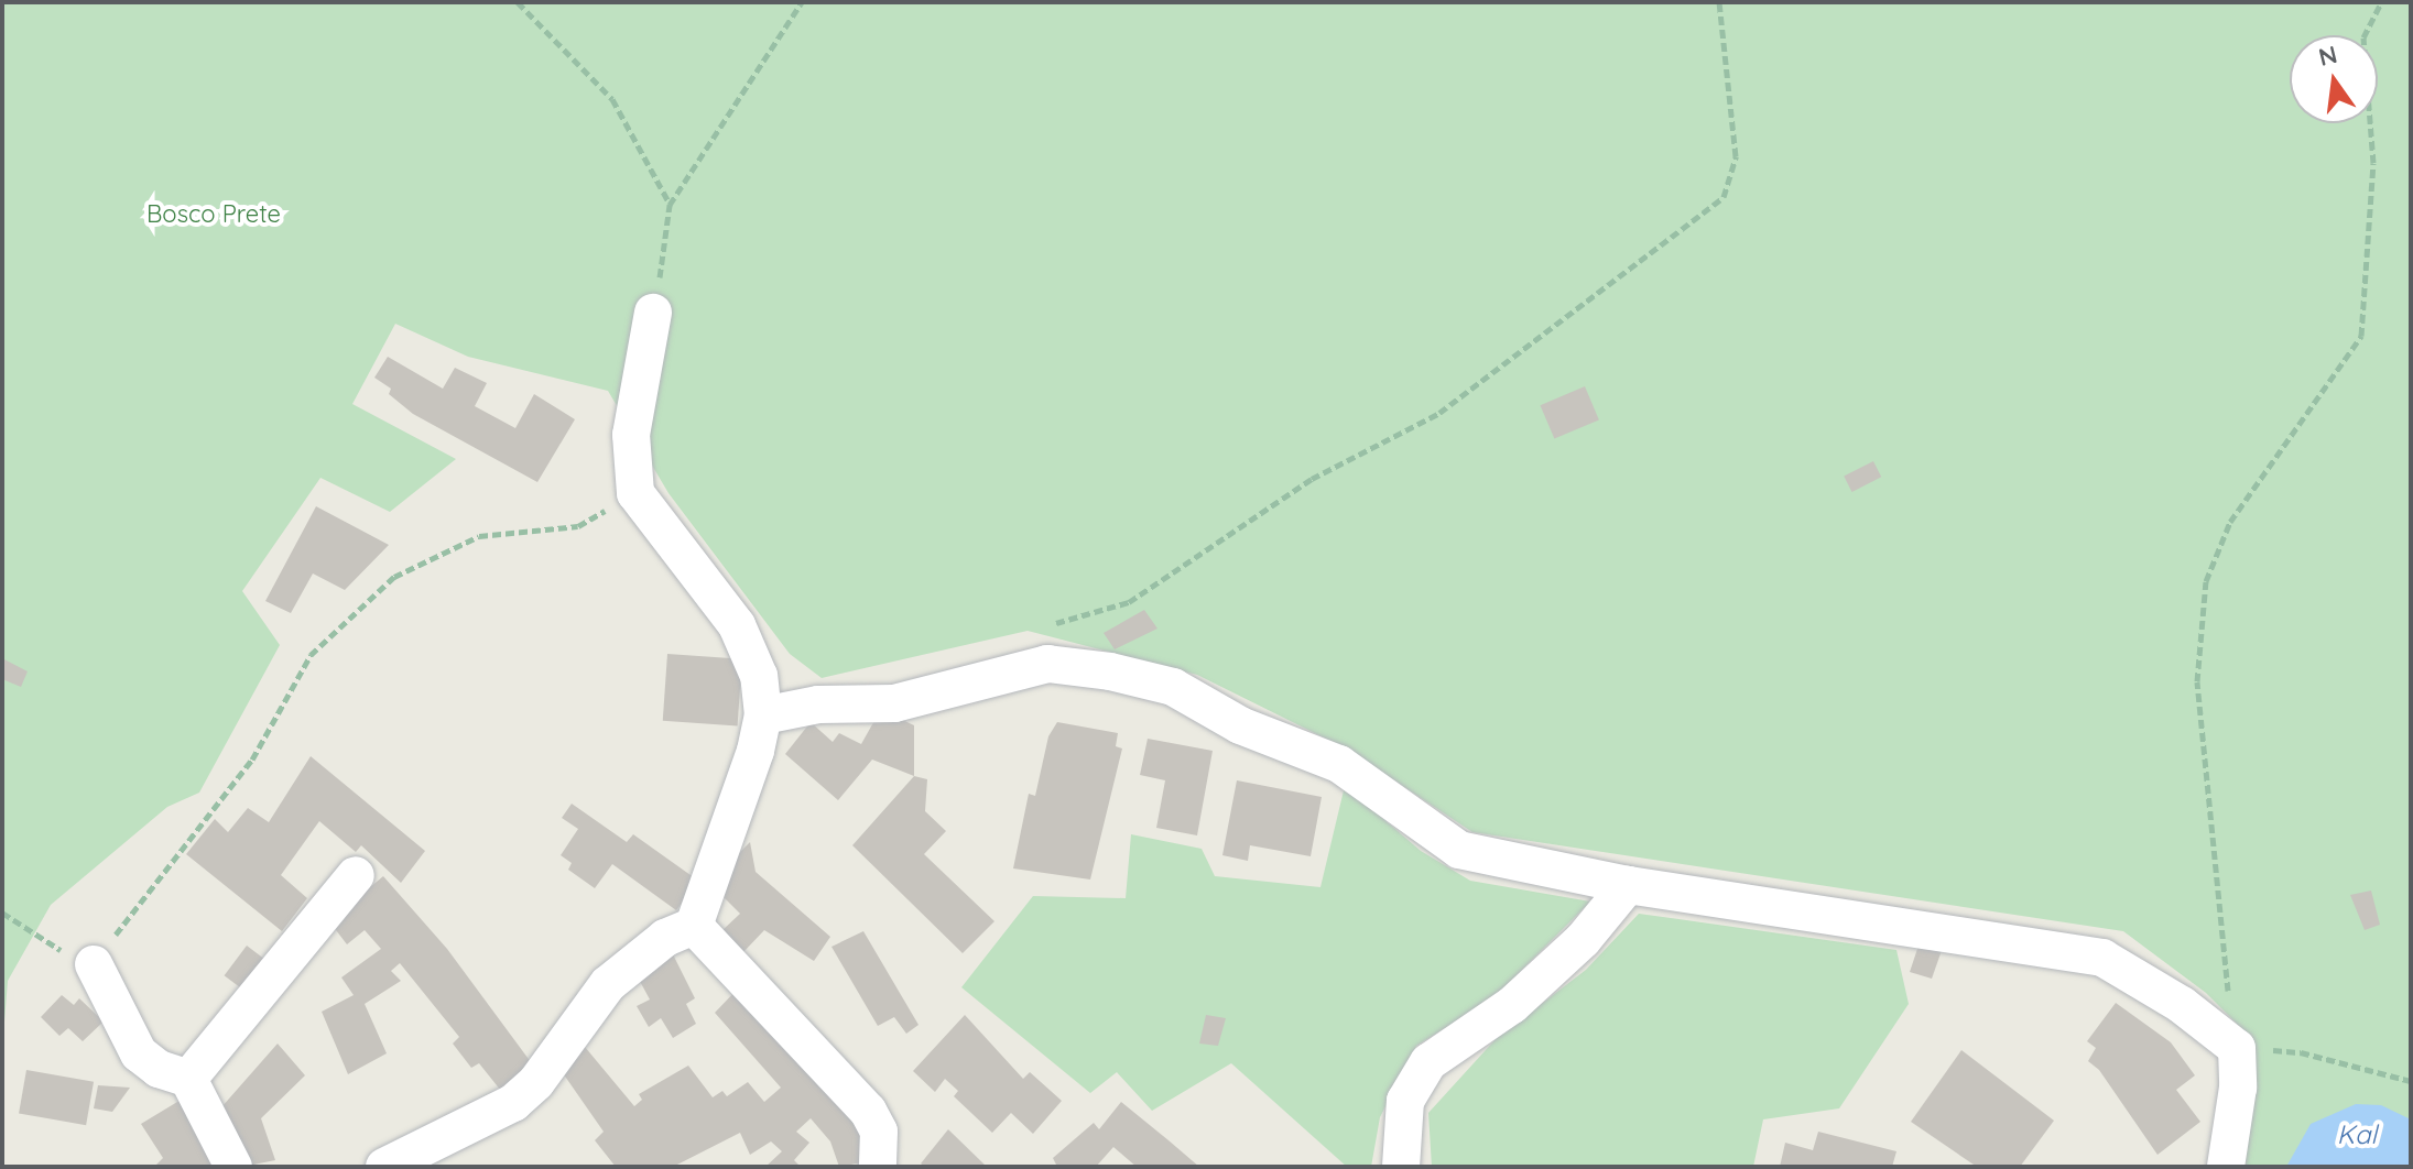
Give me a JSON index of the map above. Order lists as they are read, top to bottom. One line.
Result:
{"water":["Kal"],"parks":["Bosco Prete"],"north":"top"}
